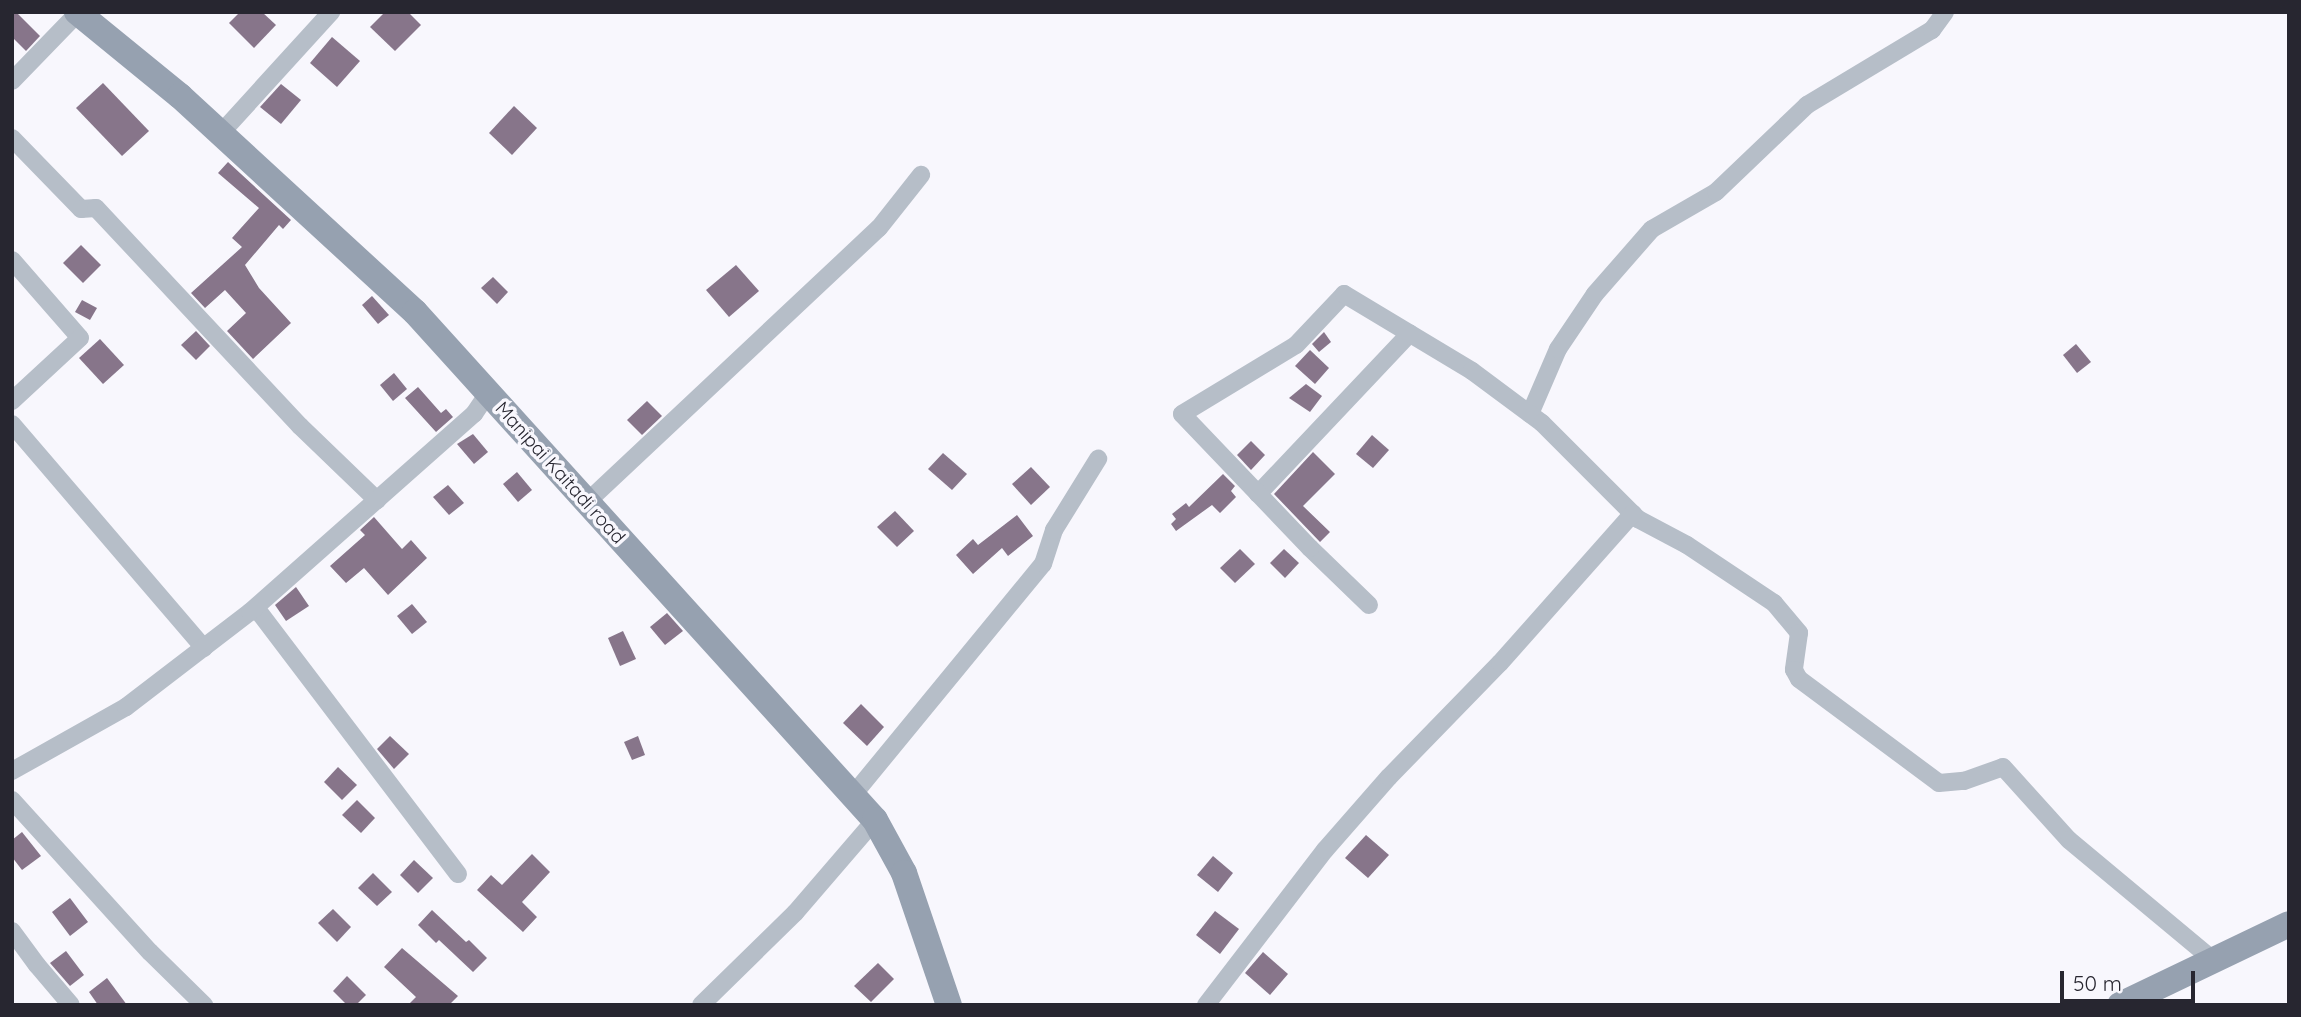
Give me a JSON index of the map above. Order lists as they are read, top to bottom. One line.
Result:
{"streets":{"main road":["Manipai Kaitadi road"]},"scale_bar":"50 m"}
